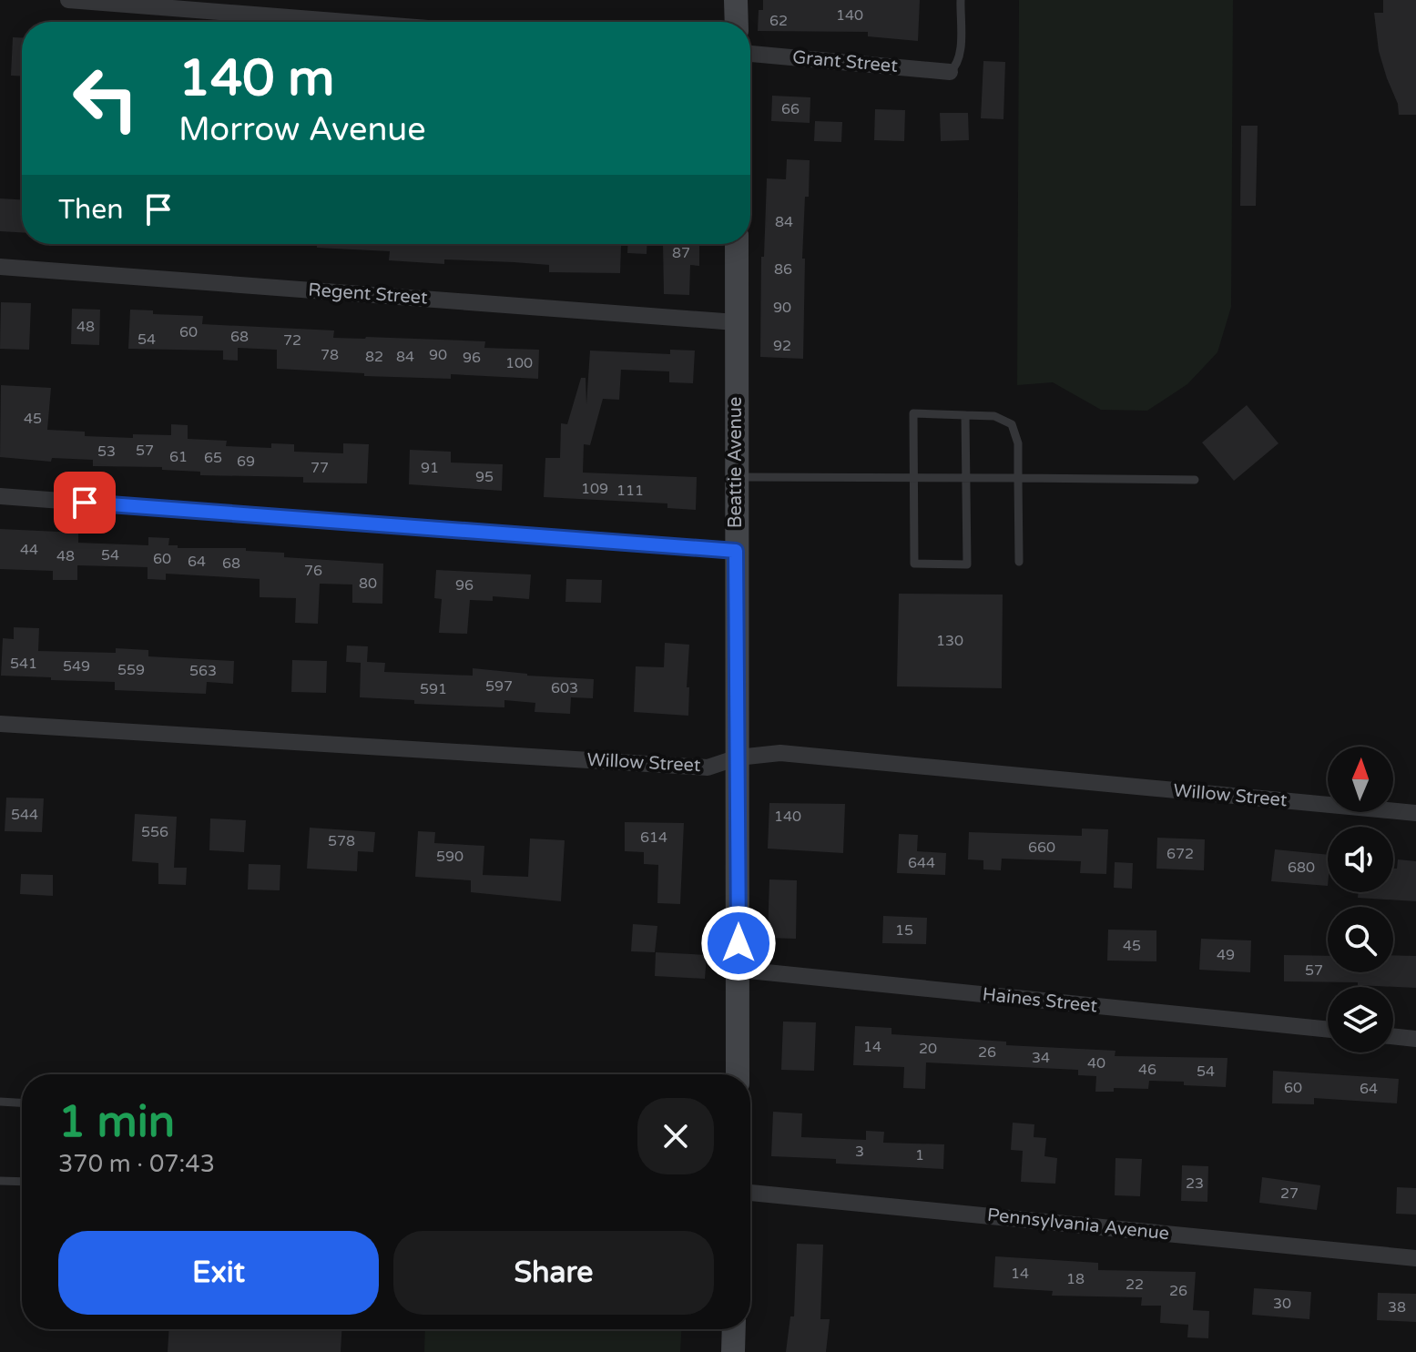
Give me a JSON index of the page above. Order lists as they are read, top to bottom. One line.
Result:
{"streets":{"street":["Grant Street","Regent Street","Beattie Avenue","Willow Street","Haines Street","Pennsylvania Avenue"]},"crossings":[["Regent Street","Beattie Avenue"],["Beattie Avenue","Willow Street"],["Beattie Avenue","Haines Street"]],"house_numbers":["140","62","66","84","87","86","90","48","60","68","54","72","92","78","90","82","84","96","100","45","57","53","61","65","69","77","91","95","109","111","44","54","48","60","64","68","76","80","96","130","541","549","559","563","597","603","591","544","140","556","614","578","660","672","590","644","680","15","45","49","57","14","20","26","34","40","46","54","60","64","3","1","23","27","14","18","22","26","30","38"],"north":"top","page":{"turn":["140 m","Morrow Avenue"],"then":"Then","heading":["1 min","370 m · 07:43"],"buttons":["Exit","Share"]}}
